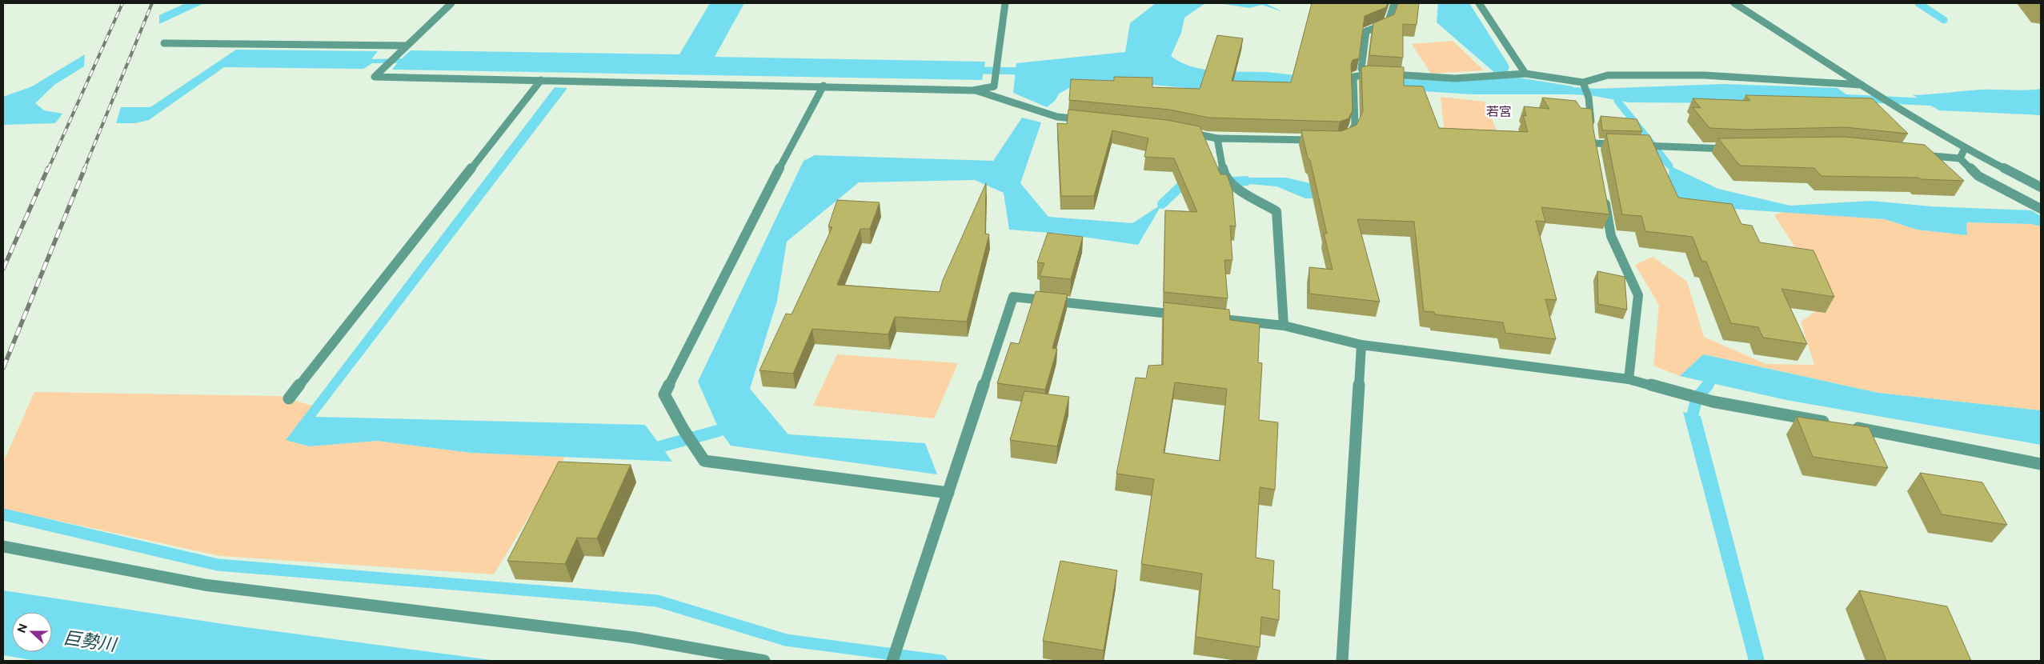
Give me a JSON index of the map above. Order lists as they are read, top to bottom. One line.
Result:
{"districts":["若宮"],"water":["巨勢川"],"north":"left"}
